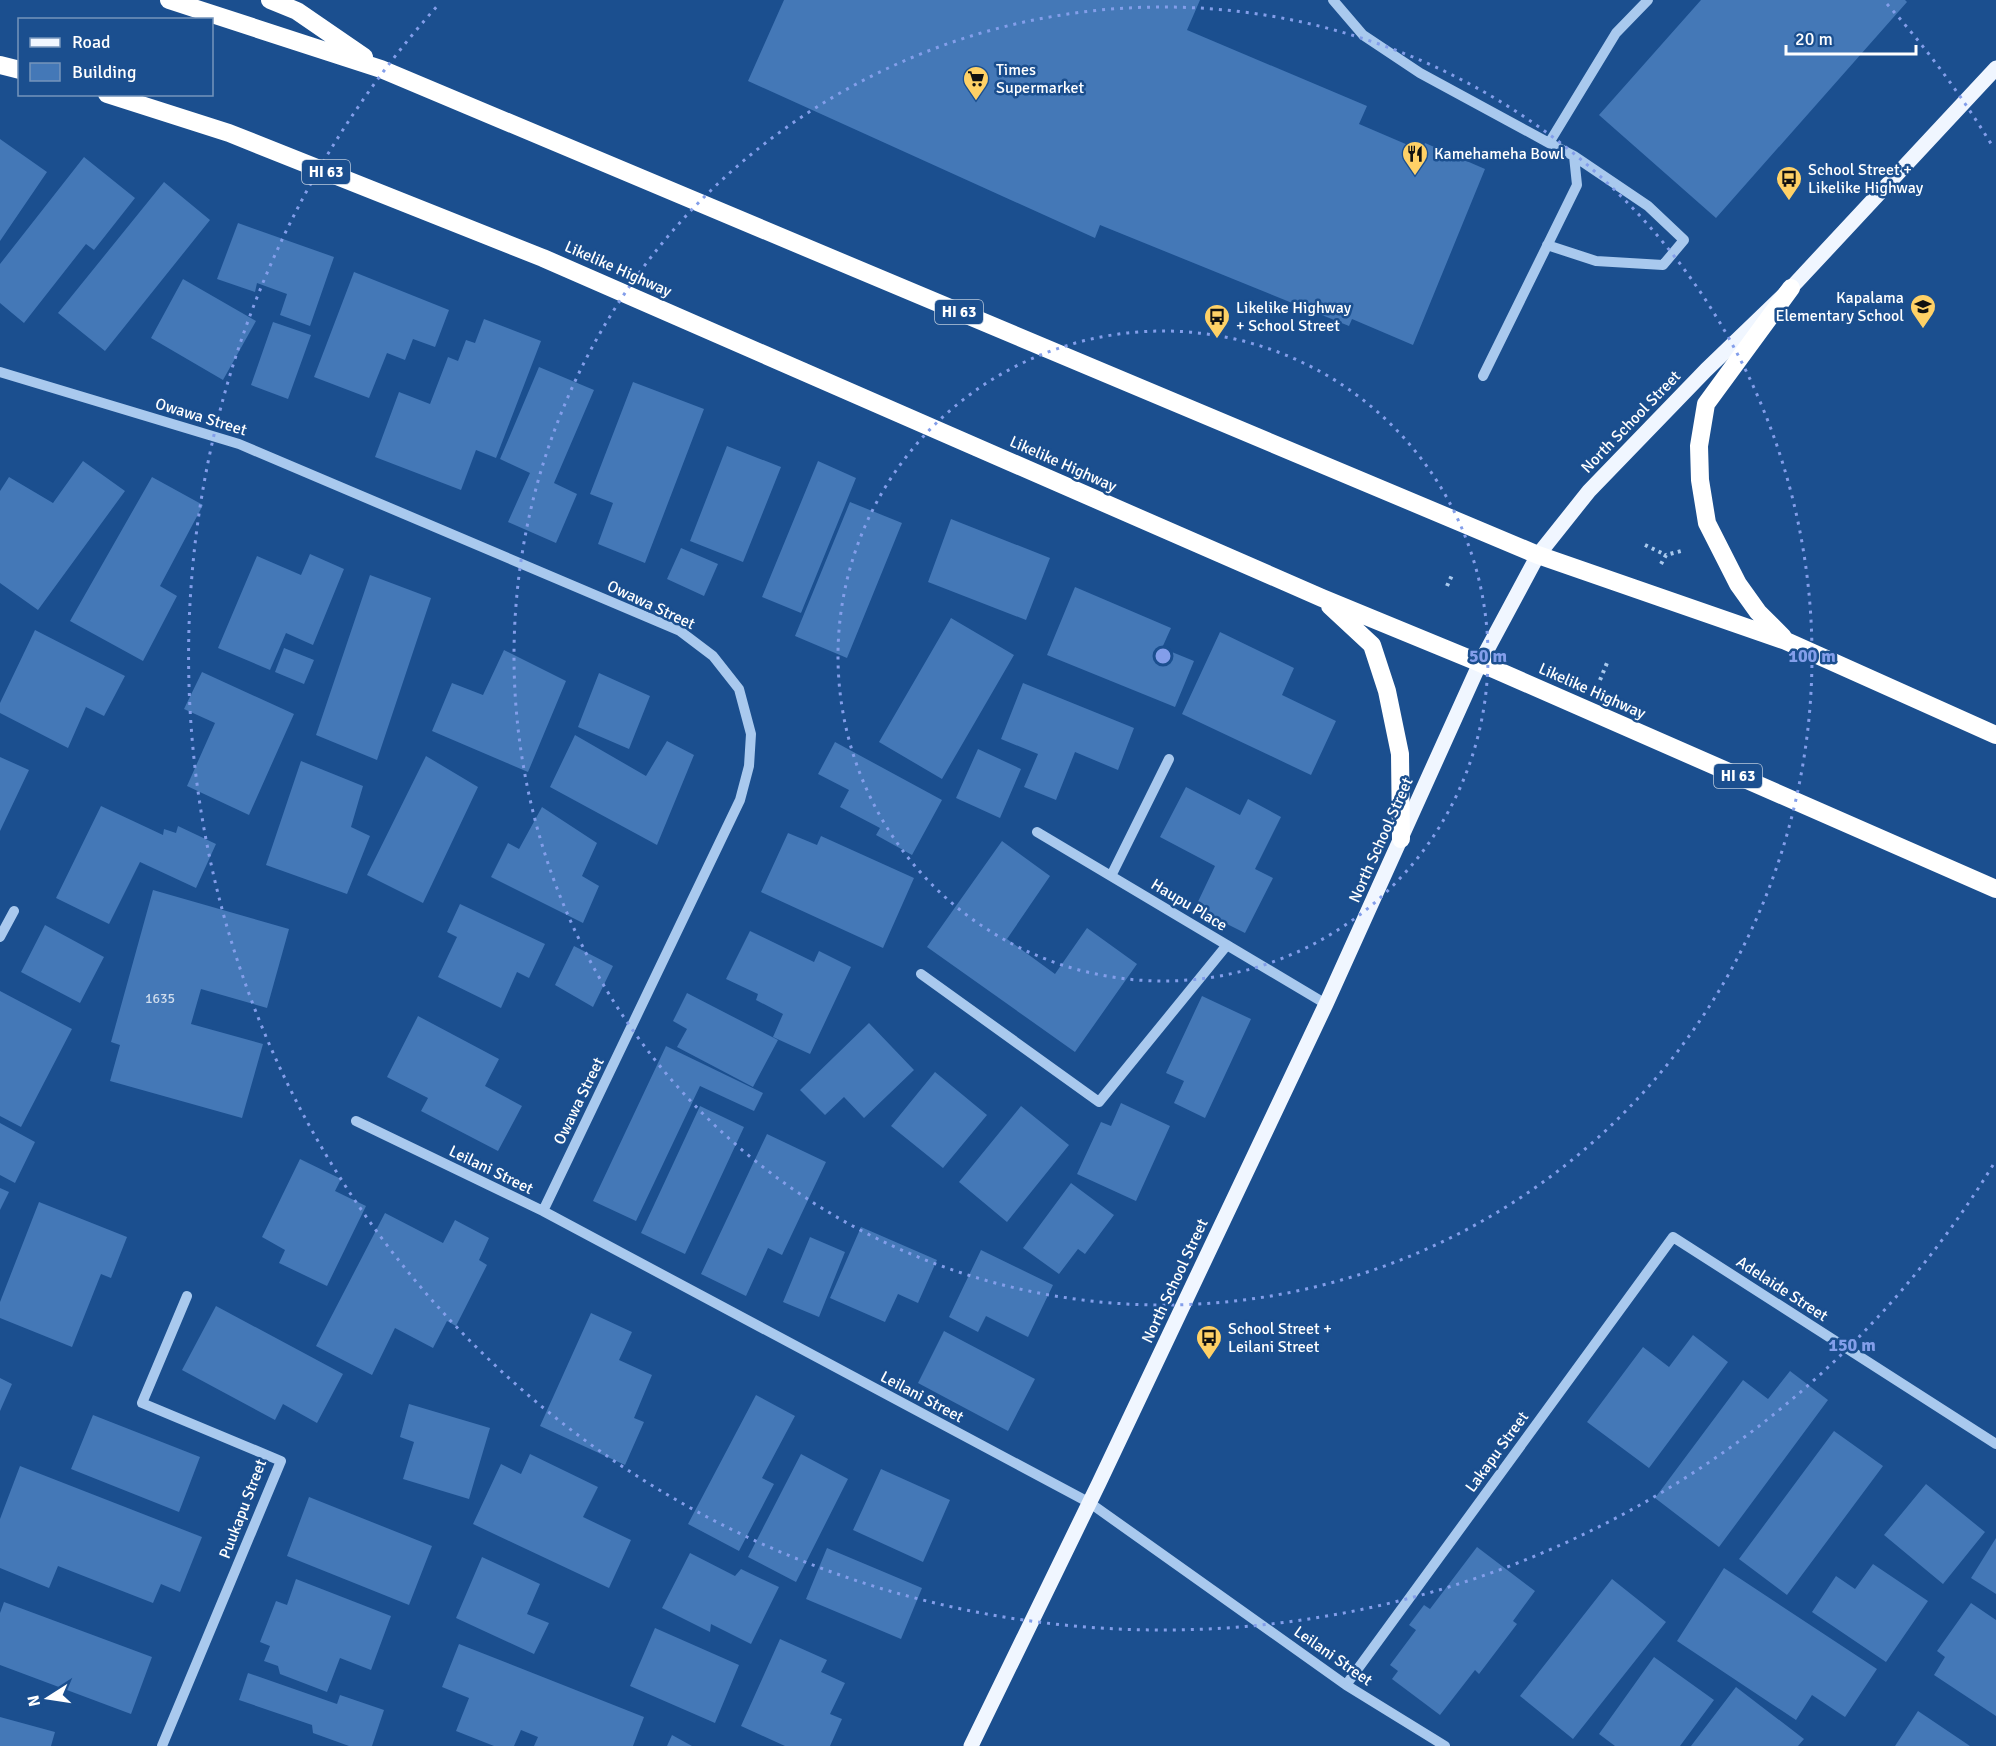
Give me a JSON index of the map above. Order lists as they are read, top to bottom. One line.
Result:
{"streets":{"highway":["HI 63","Likelike Highway"],"main road":["North School Street"],"street":["Owawa Street","Haupu Place","Leilani Street","Adelaide Street","Lakapu Street","Puukapu Street"]},"crossings":[["HI 63","North School Street"],["Likelike Highway","North School Street"],["Owawa Street","Leilani Street"],["North School Street","Haupu Place"],["North School Street","Leilani Street"],["Leilani Street","Lakapu Street"],["Adelaide Street","Lakapu Street"]],"places":{"supermarket":["Times Supermarket"],"restaurant":["Kamehameha Bowl"],"bus stop":["School Street + Likelike Highway","Likelike Highway + School Street","School Street + Leilani Street"],"school or university":["Kapalama Elementary School"]},"house_numbers":["1635"],"legend":["Road","Building"],"scale_bar":"20 m","north":"left","rings":["50 m","100 m","150 m"]}
